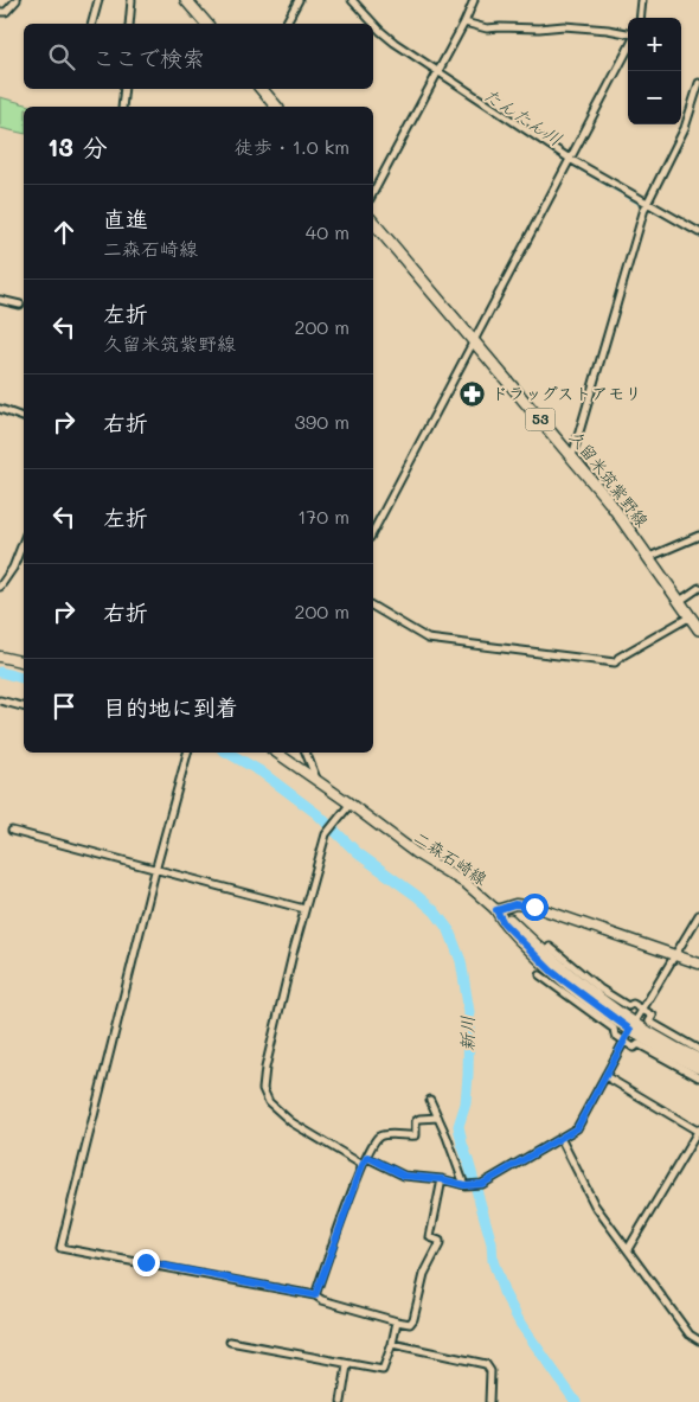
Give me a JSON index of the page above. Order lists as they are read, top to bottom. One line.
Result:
{"streets":{"main road":["53","久留米筑紫野線","二森石崎線"]},"water":["たんたん川","新川"],"places":{"pharmacy":["ドラッグストアモリ"]},"page":{"map_buttons":["+","−"],"search":"ここで検索","heading":["13 分","徒歩 · 1.0 km"],"list":[["直進","二森石崎線","40 m"],["左折","久留米筑紫野線","200 m"],["右折","390 m"],["左折","170 m"],["右折","200 m"],"目的地に到着"]}}
